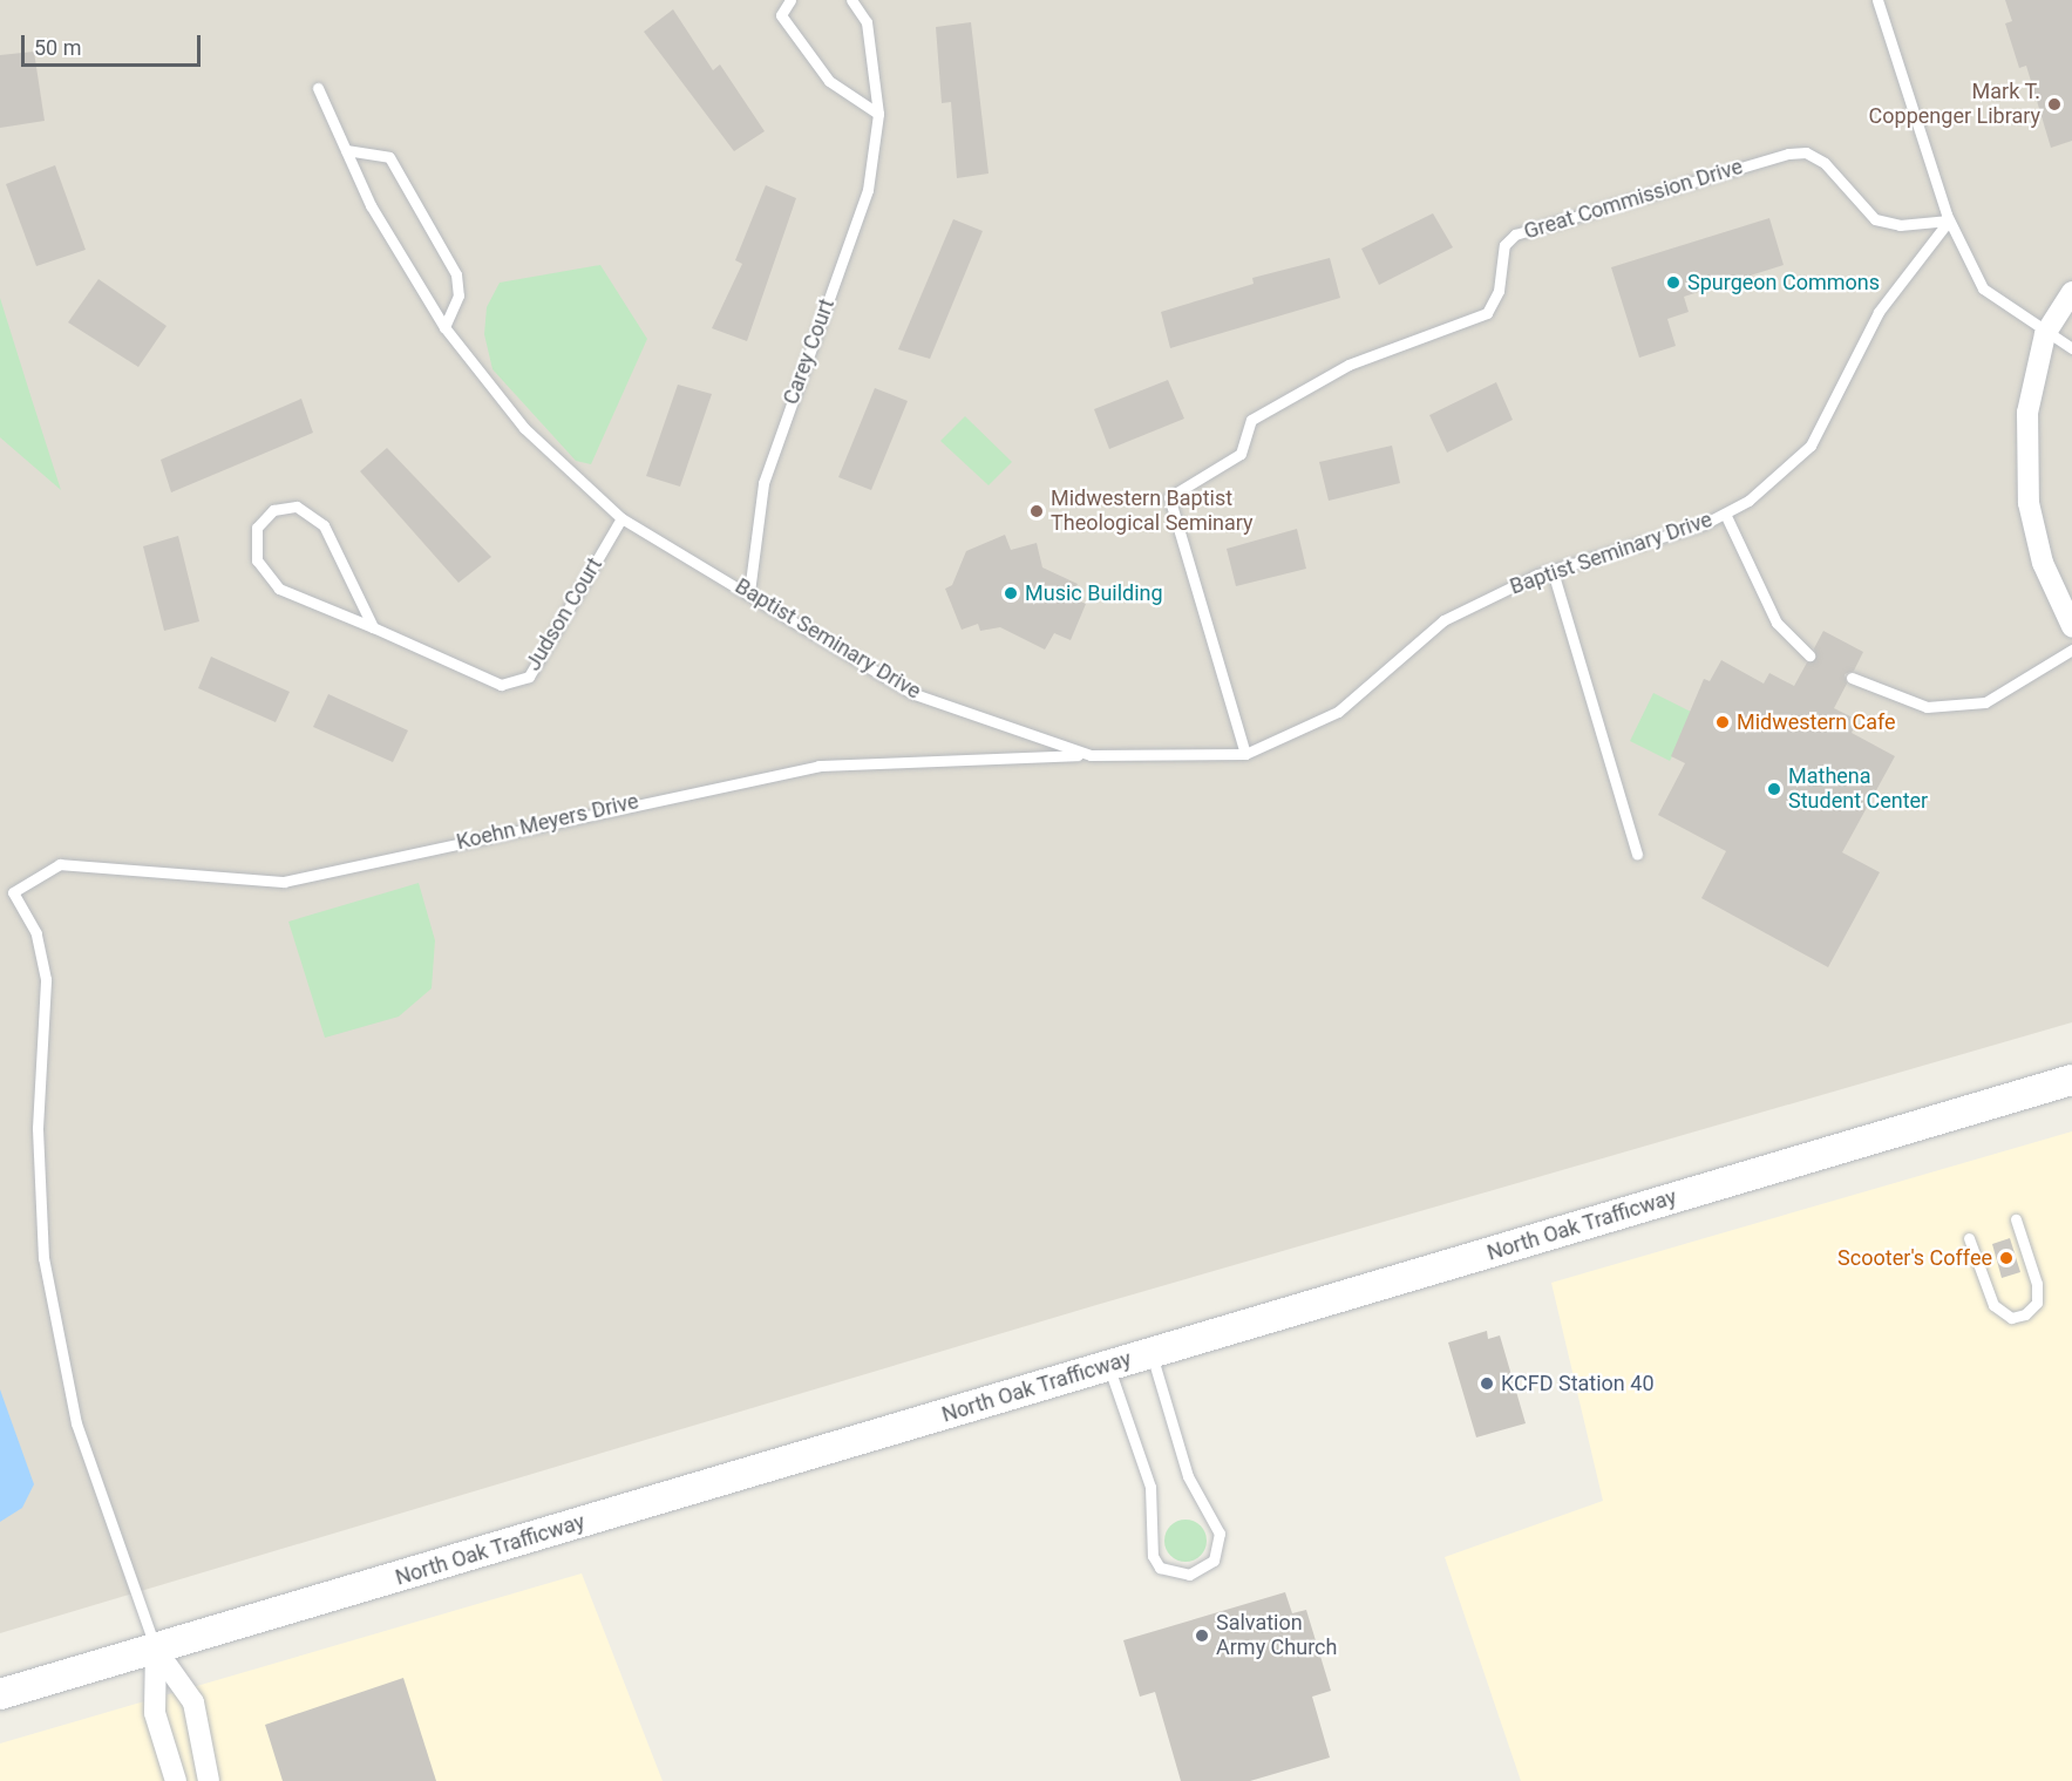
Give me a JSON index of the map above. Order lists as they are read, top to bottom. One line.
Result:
{"streets":{"main road":["North Oak Trafficway"],"lane":["Great Commission Drive","Carey Court","Baptist Seminary Drive","Judson Court","Koehn Meyers Drive"]},"crossings":[["Great Commission Drive","Baptist Seminary Drive"],["Carey Court","Baptist Seminary Drive"],["Baptist Seminary Drive","Judson Court"],["Baptist Seminary Drive","Koehn Meyers Drive"],["Koehn Meyers Drive","North Oak Trafficway"]],"places":["Mark T. Coppenger Library","Spurgeon Commons","Midwestern Baptist Theological Seminary","Music Building","Midwestern Cafe","Mathena Student Center","Scooter's Coffee","KCFD Station 40","Salvation Army Church"],"scale_bar":"50 m"}
